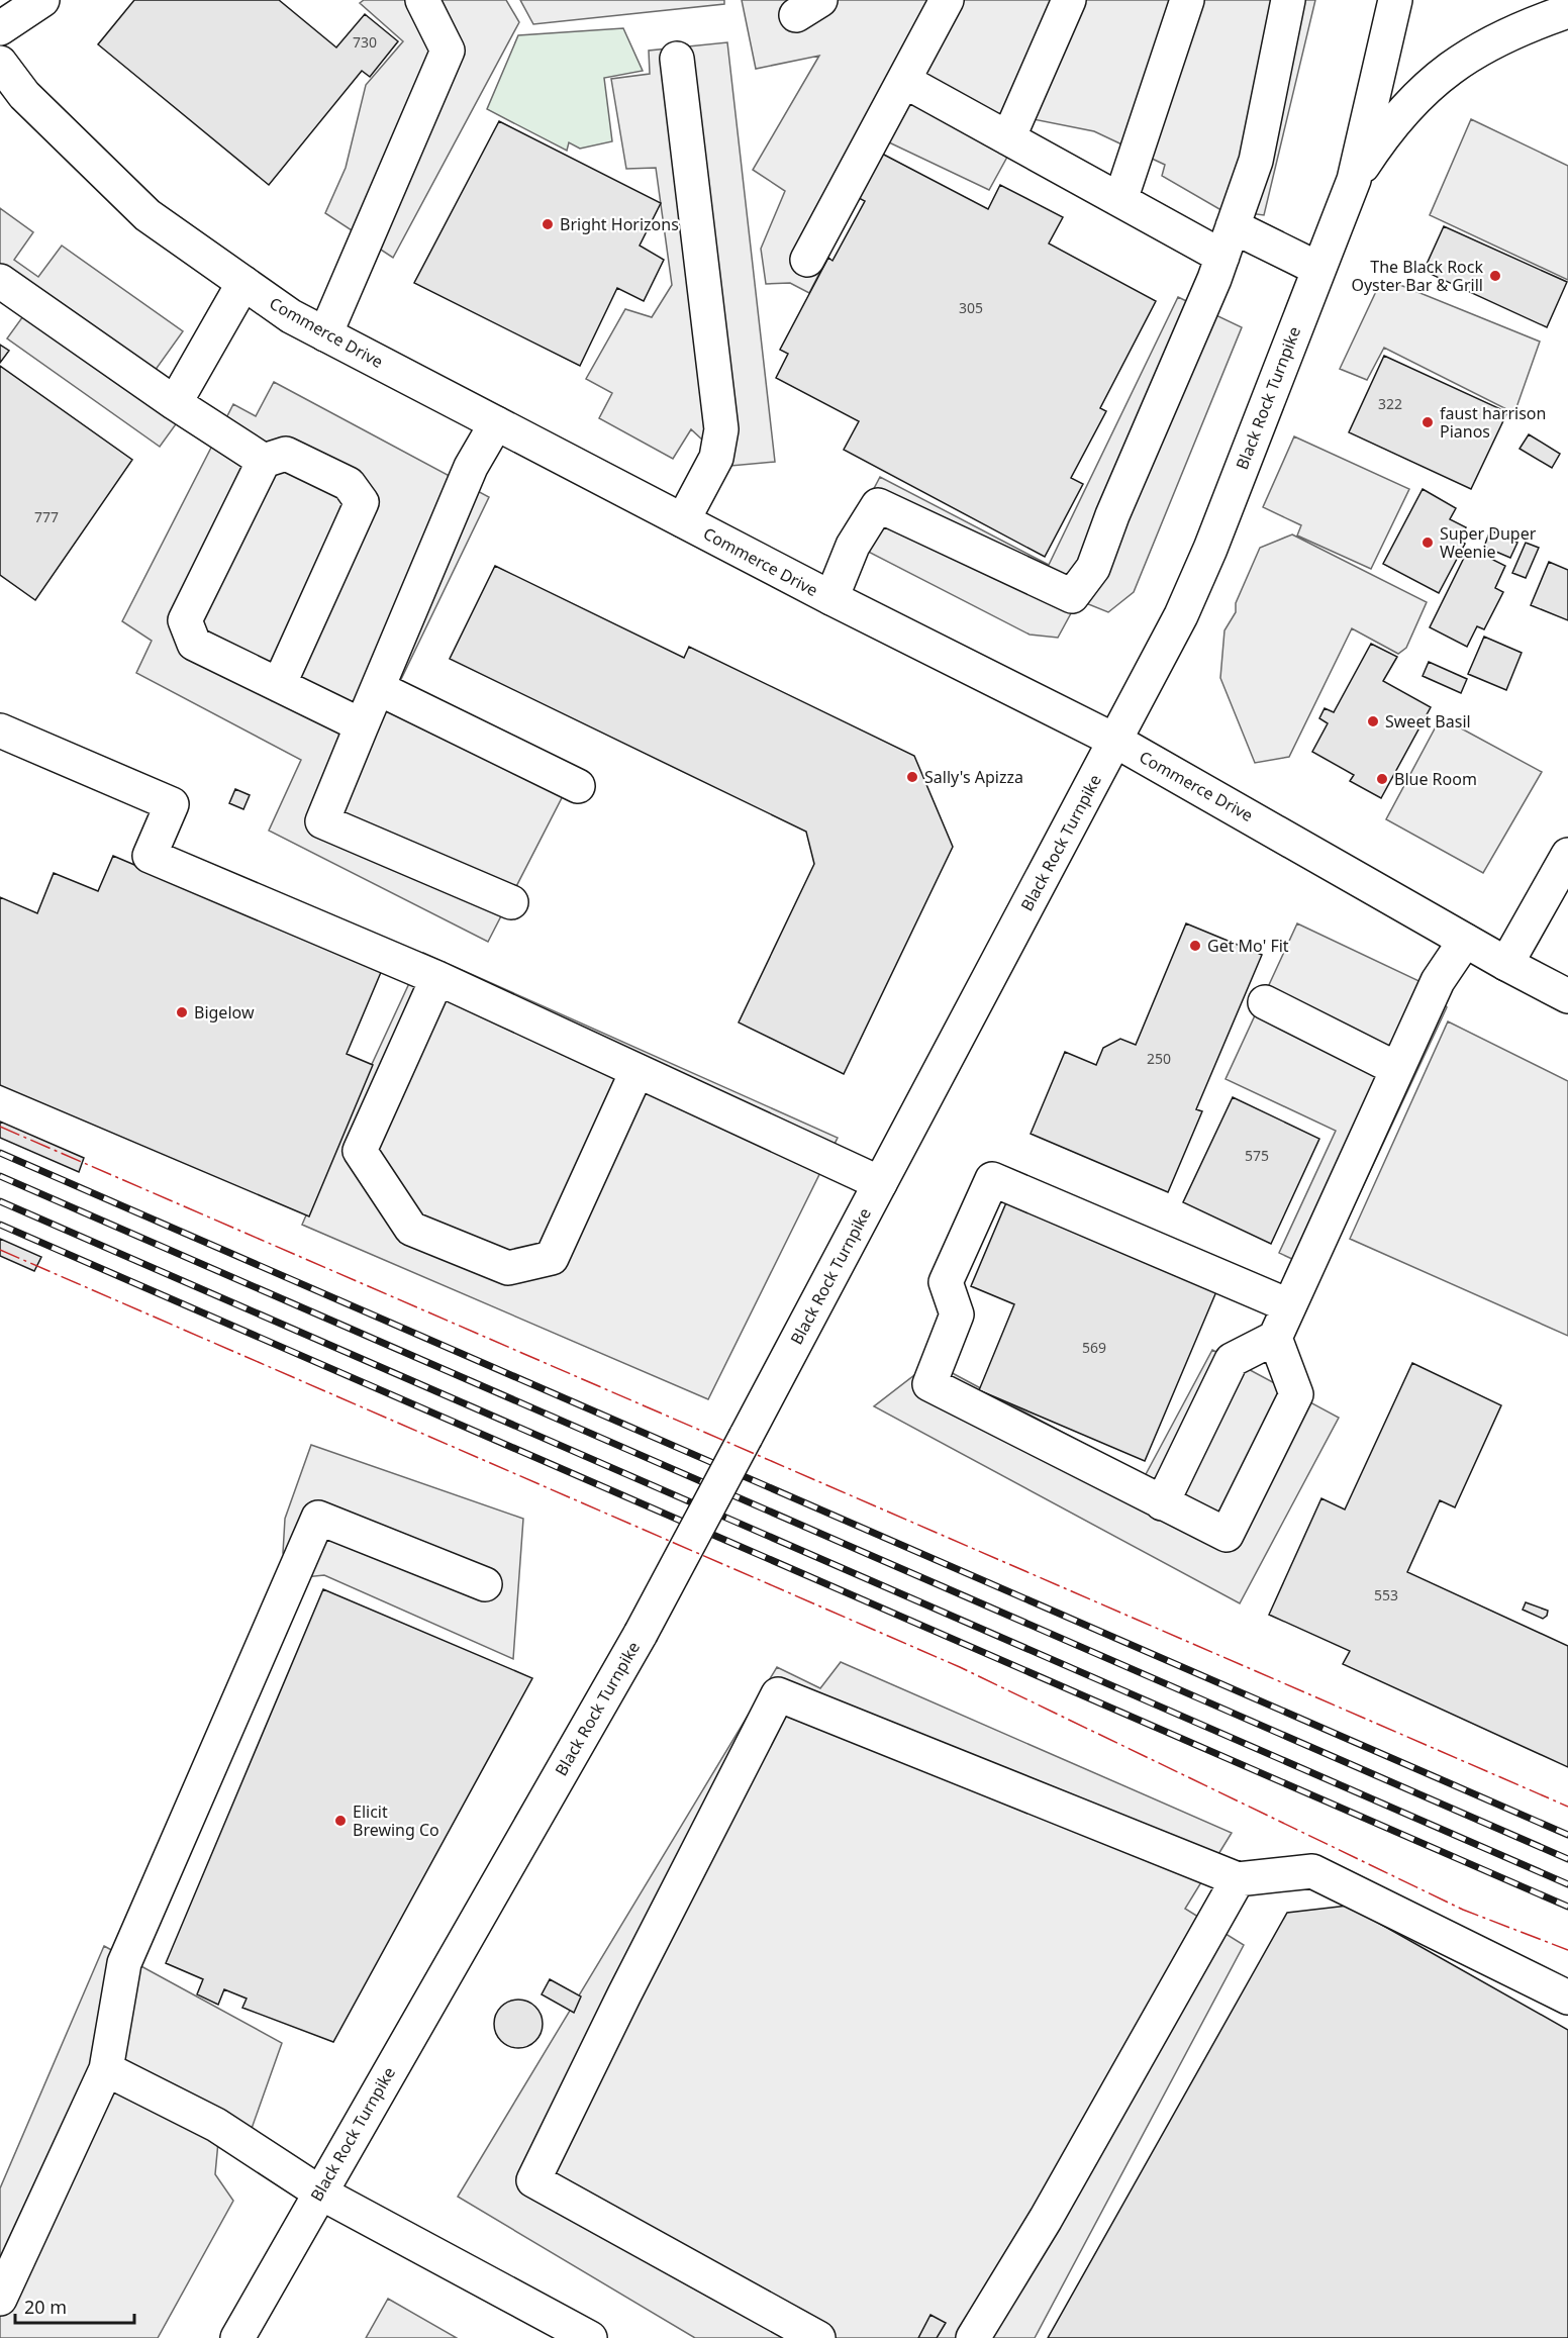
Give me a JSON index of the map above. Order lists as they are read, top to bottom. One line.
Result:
{"streets":{"main road":["Commerce Drive","Black Rock Turnpike"]},"crossings":[["Commerce Drive","Black Rock Turnpike"]],"places":["Bright Horizons","The Black Rock Oyster Bar & Grill","faust harrison Pianos","Super Duper Weenie","Sweet Basil","Sally's Apizza","Blue Room","Get Mo' Fit","Bigelow","Elicit Brewing Co"],"house_numbers":["730","305","322","777","250","575","569","553"],"scale_bar":"20 m"}
